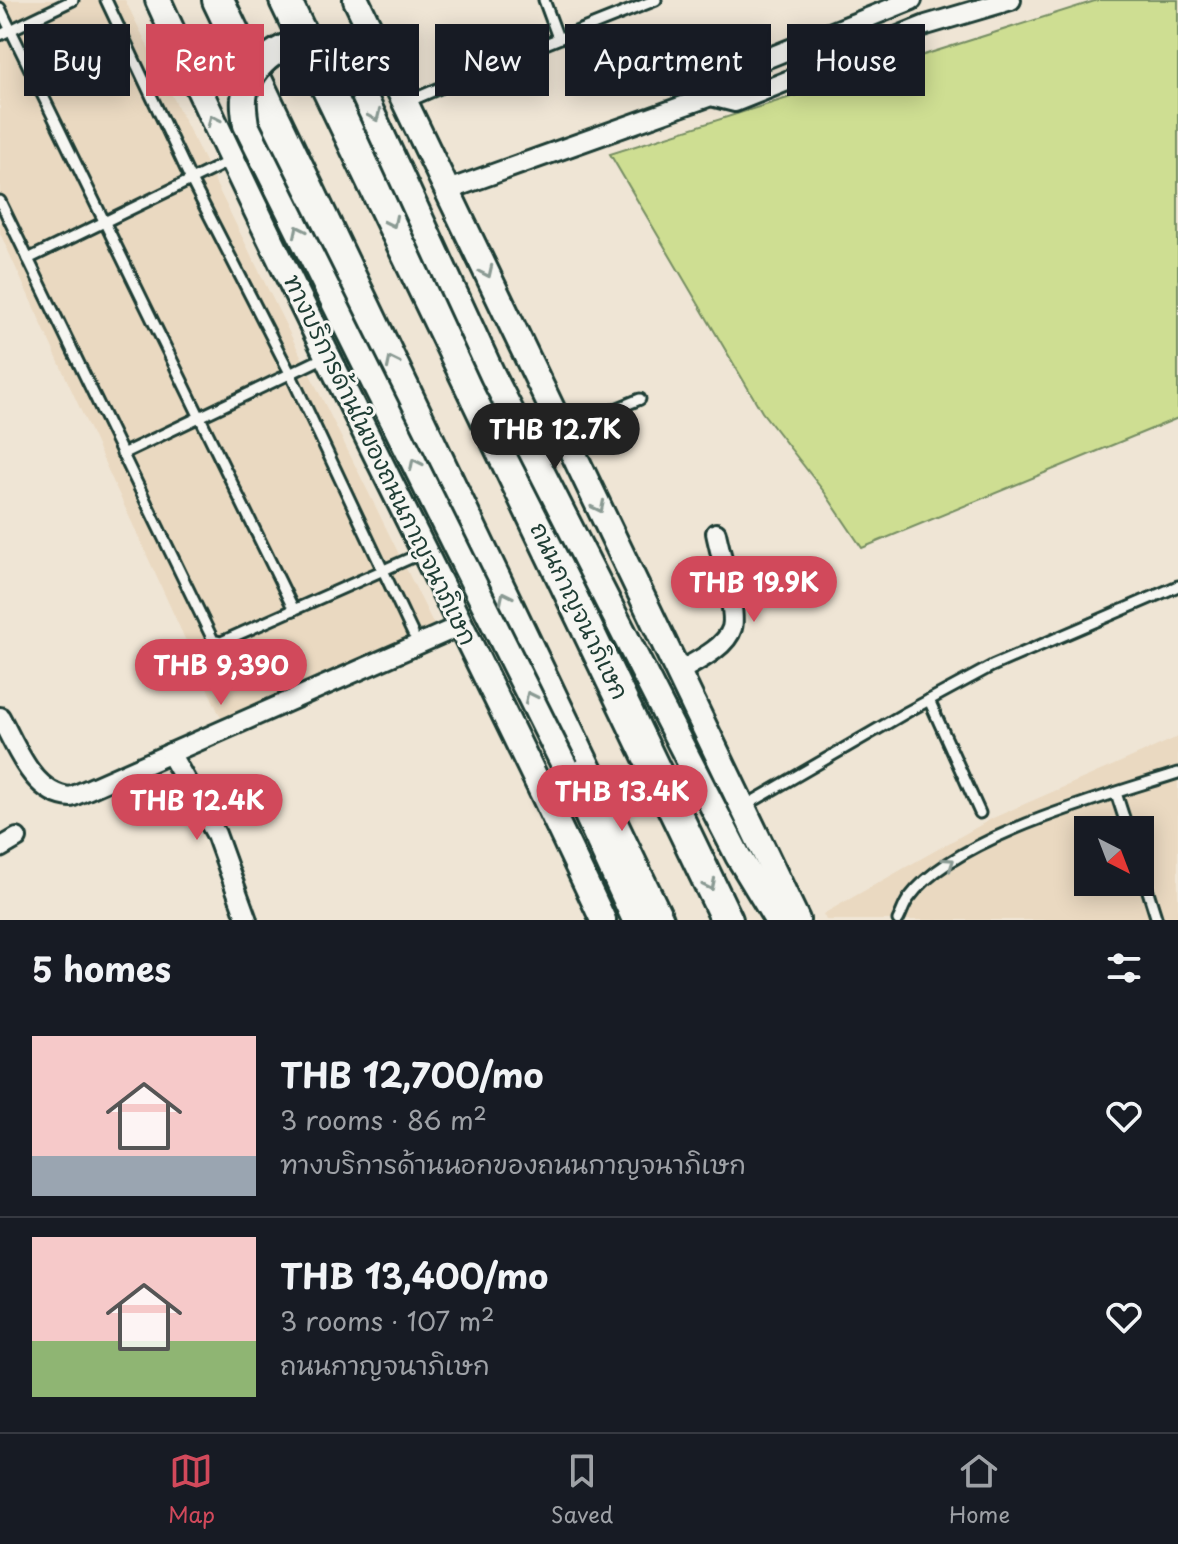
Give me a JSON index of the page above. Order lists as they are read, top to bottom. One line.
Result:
{"streets":{"highway":["ถนนกาญจนาภิเษก"],"main road":["ทางบริการด้านในของถนนกาญจนาภิเษก"]},"north":"bottom right","page":{"chip":["Buy","Rent","Filters","New","Apartment","House"],"price":["THB 12.7K","THB 19.9K","THB 9,390","THB 13.4K","THB 12.4K"],"heading":"5 homes","list":[{"name":"THB 12,700/mo","note":"3 rooms · 86 m² · ทางบริการด้านนอกของถนนกาญจนาภิเษก"},{"name":"THB 13,400/mo","note":"3 rooms · 107 m² · ถนนกาญจนาภิเษก"}],"tabs":["Map","Saved","Home"]}}
